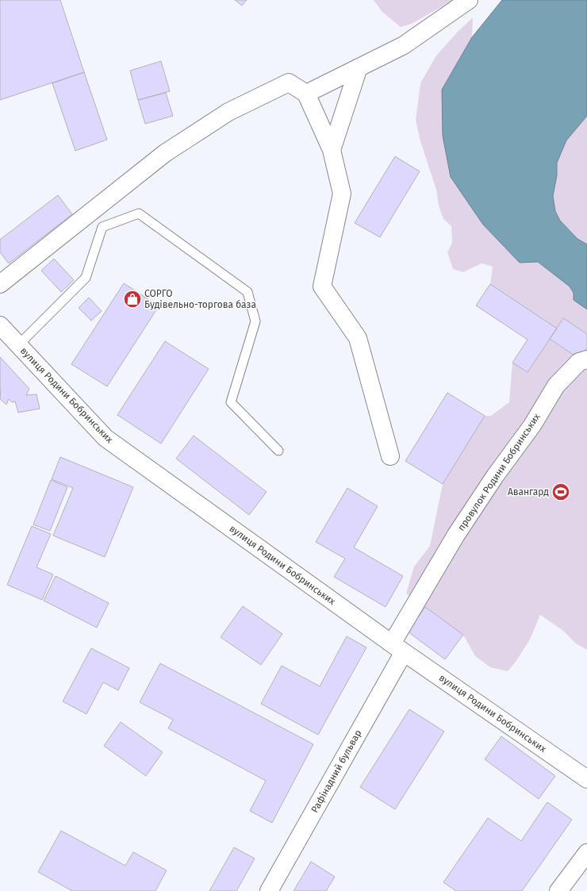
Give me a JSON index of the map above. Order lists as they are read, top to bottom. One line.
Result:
{"streets":{"street":["вулиця Родини Бобринських","провулок Родини Бобринських","Рафінадний бульвар"]},"crossings":[["вулиця Родини Бобринських","провулок Родини Бобринських"],["вулиця Родини Бобринських","Рафінадний бульвар"],["провулок Родини Бобринських","Рафінадний бульвар"]],"places":{"shop":["СОРГО Будівельно-торгова база"],"sports":["Авангард"]}}
